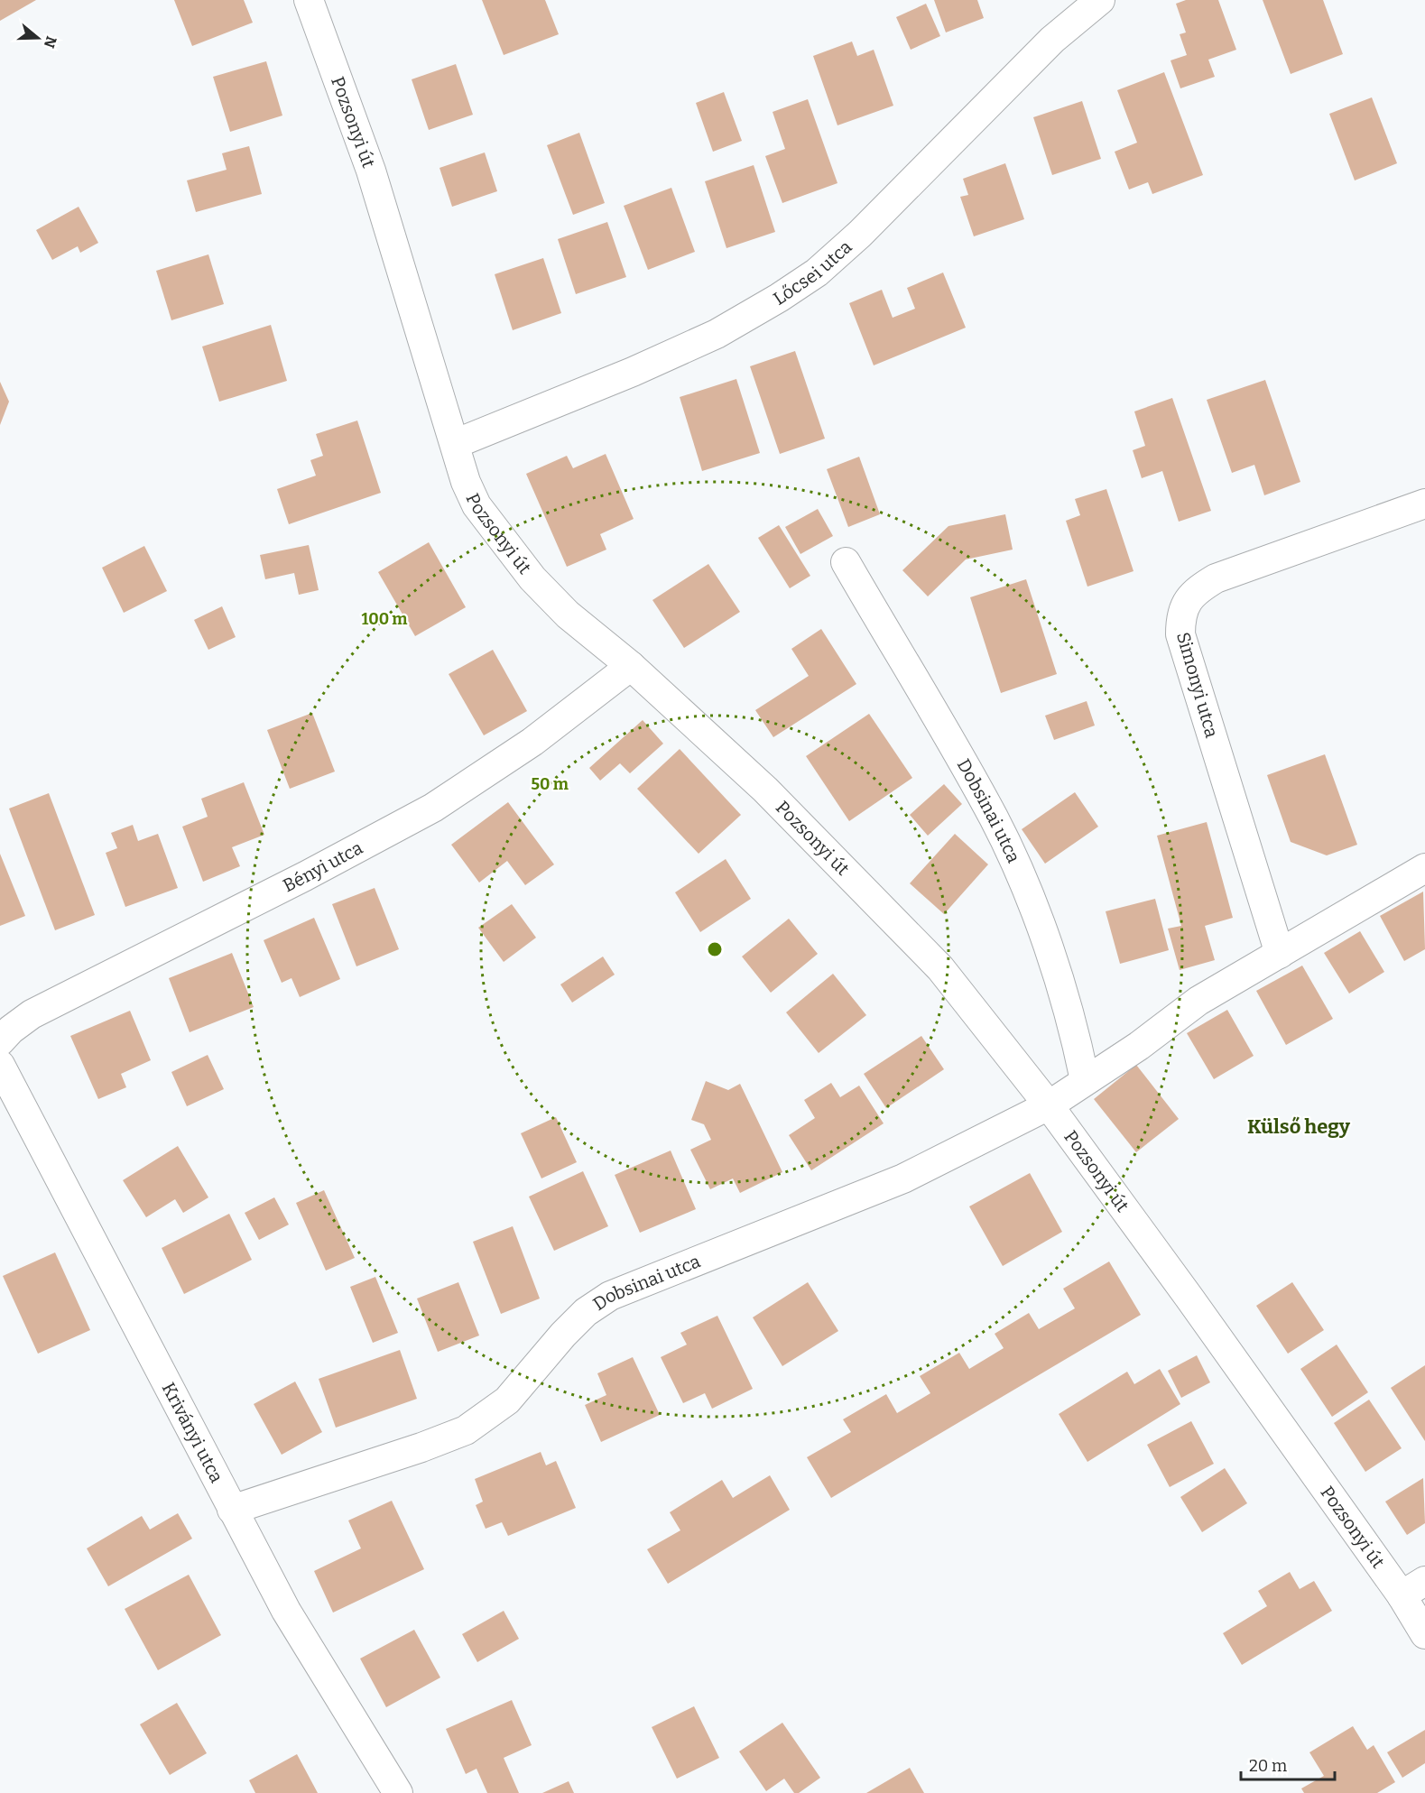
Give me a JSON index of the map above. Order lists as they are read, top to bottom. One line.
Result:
{"streets":{"street":["Pozsonyi út","Lőcsei utca","Simonyi utca","Dobsinai utca","Bényi utca","Kriványi utca"]},"crossings":[["Pozsonyi út","Lőcsei utca"],["Pozsonyi út","Dobsinai utca"],["Pozsonyi út","Bényi utca"],["Simonyi utca","Dobsinai utca"],["Dobsinai utca","Kriványi utca"]],"districts":["Külső hegy"],"scale_bar":"20 m","north":"right","rings":["100 m","50 m"]}
